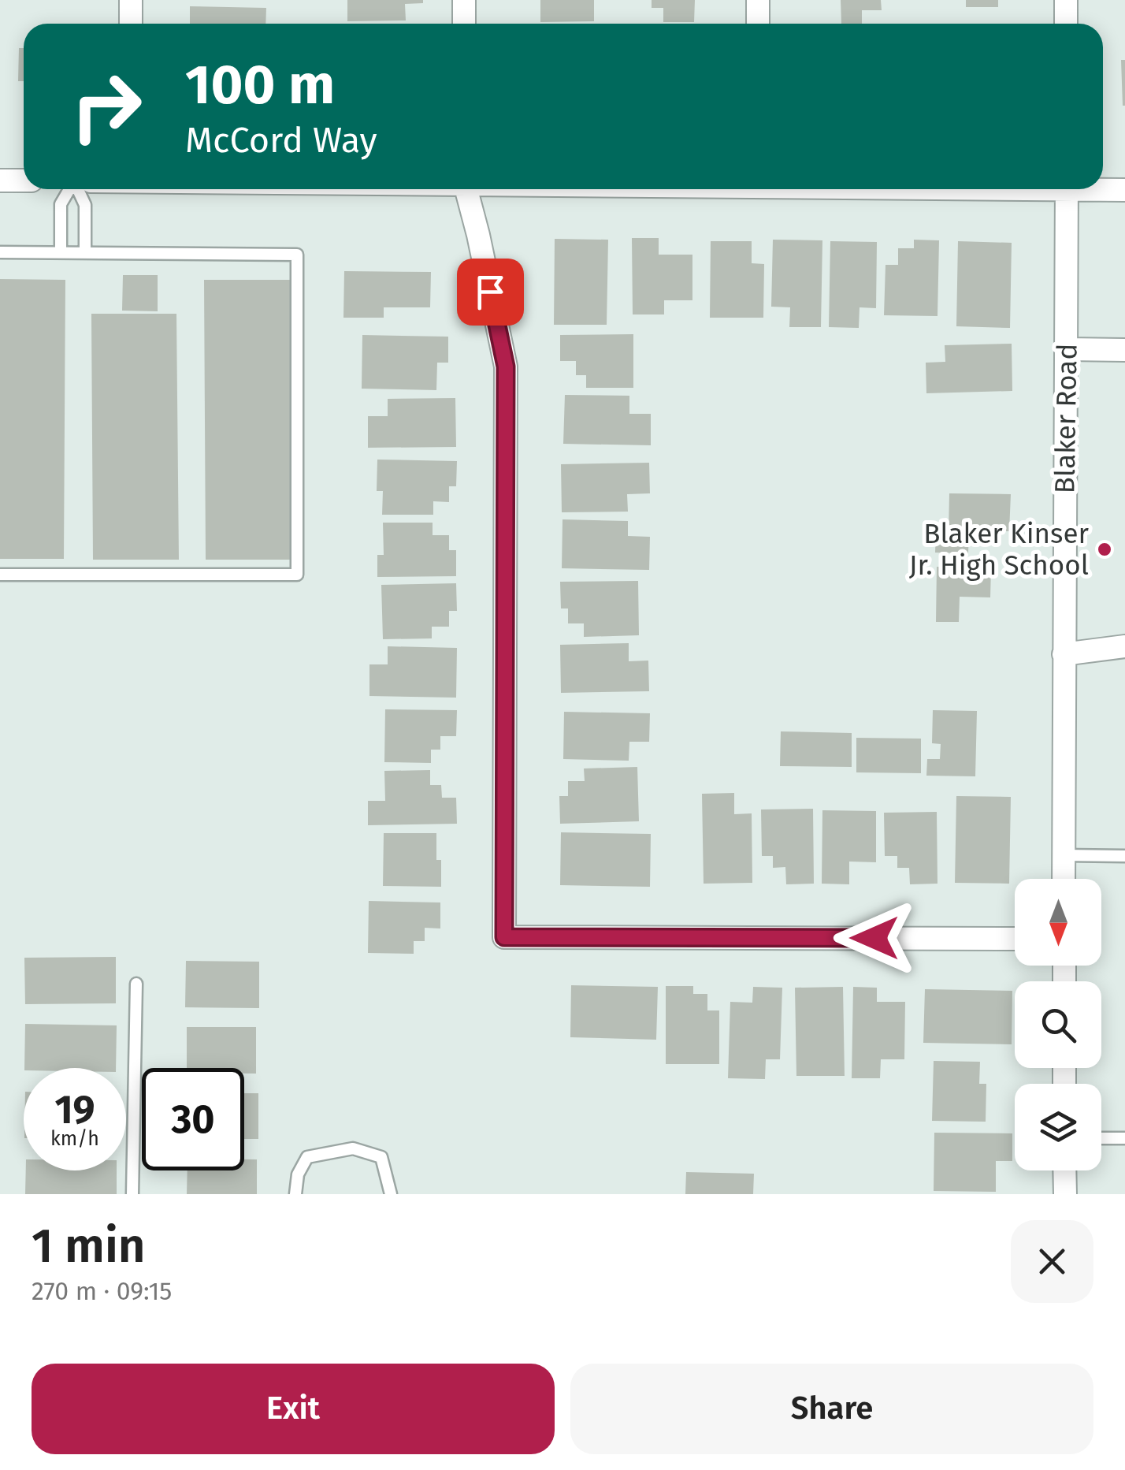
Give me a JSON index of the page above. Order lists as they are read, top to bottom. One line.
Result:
{"streets":{"street":["Blaker Road"]},"places":["Blaker Kinser Jr. High School"],"north":"bottom","page":{"turn":["100 m","McCord Way"],"speed":"19 km/h","limit":"30","heading":["1 min","270 m · 09:15"],"buttons":["Exit","Share"]}}
